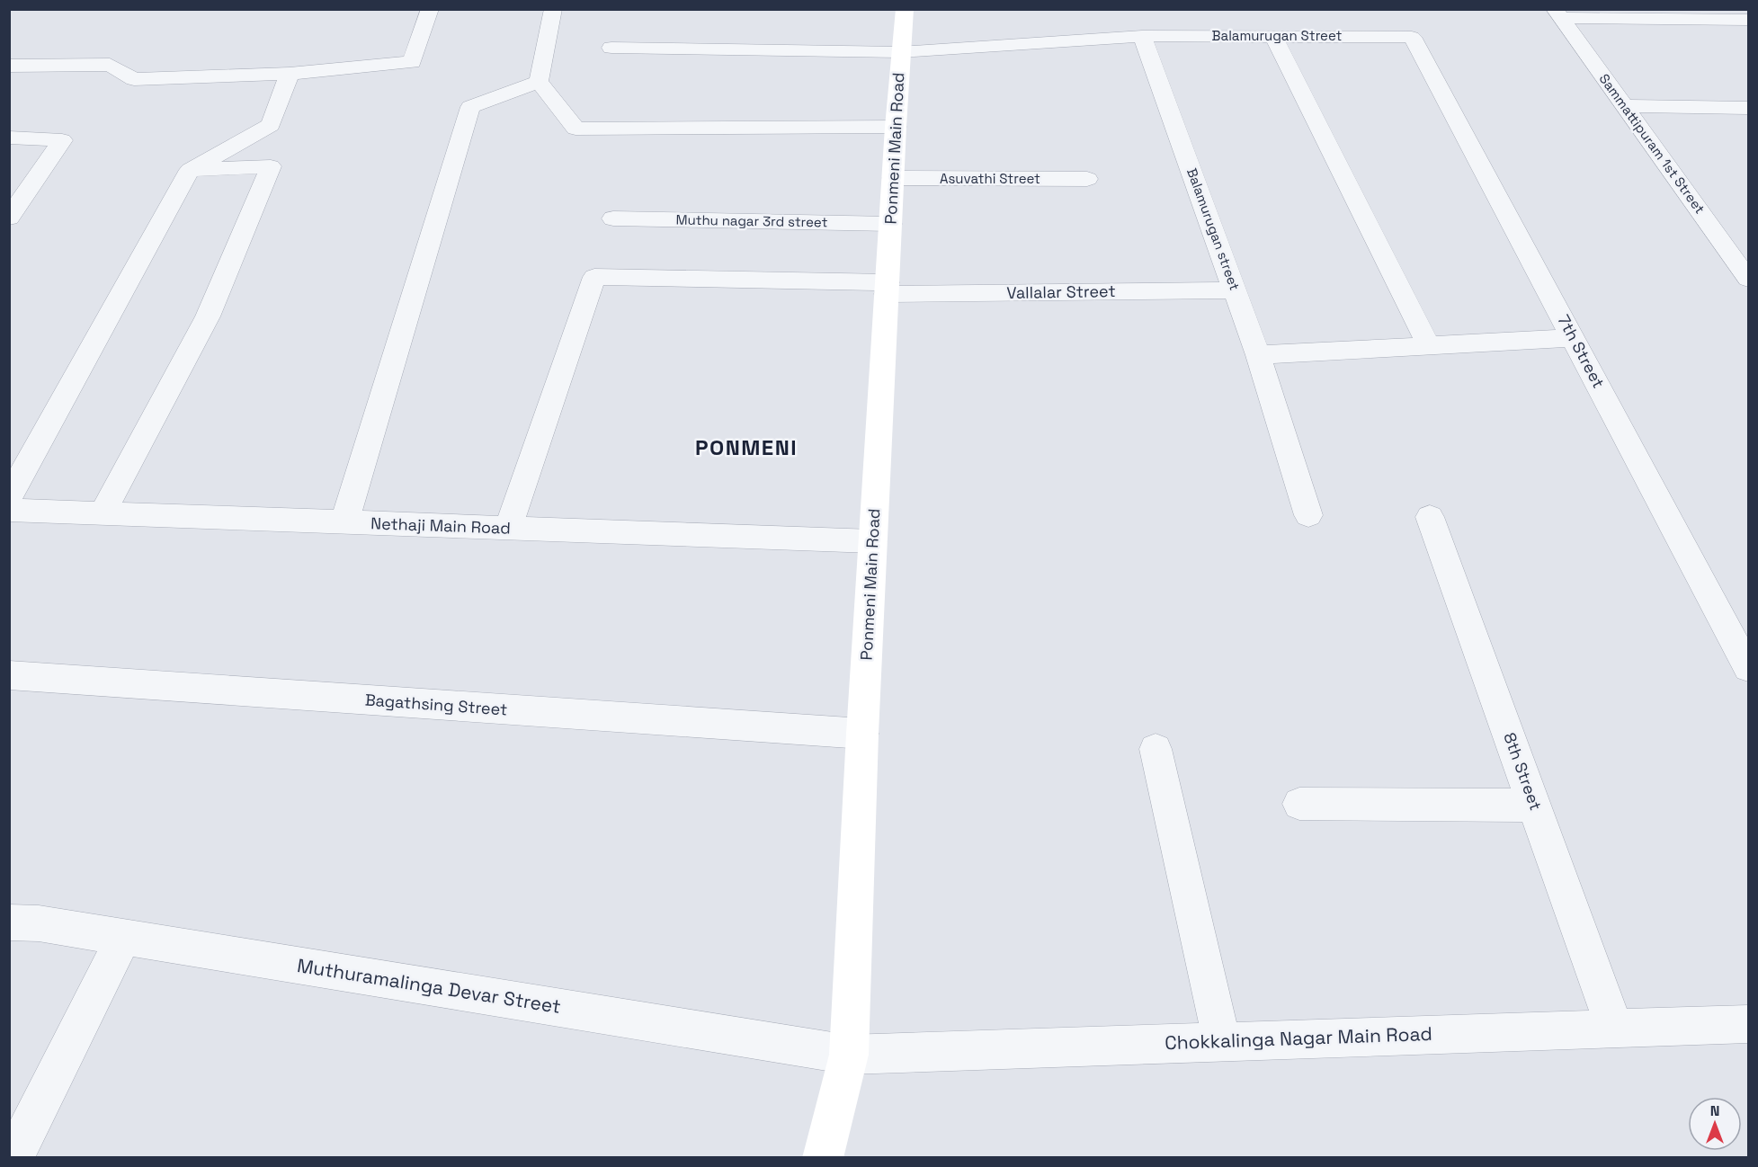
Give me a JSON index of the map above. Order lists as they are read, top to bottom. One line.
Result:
{"streets":{"street":["Balamurugan Street","Sammattipuram 1st Street","Ponmeni Main Road","Asuvathi Street","Muthu nagar 3rd street","Balamurugan street","Vallalar Street","7th Street","Nethaji Main Road","Bagathsing Street","8th Street","Muthuramalinga Devar Street","Chokkalinga Nagar Main Road"]},"crossings":[["Balamurugan Street","Balamurugan street"],["Balamurugan Street","7th Street"],["Ponmeni Main Road","Asuvathi Street"],["Ponmeni Main Road","Muthu nagar 3rd street"],["Ponmeni Main Road","Vallalar Street"],["Ponmeni Main Road","Nethaji Main Road"],["Ponmeni Main Road","Bagathsing Street"],["Ponmeni Main Road","Muthuramalinga Devar Street"],["Ponmeni Main Road","Chokkalinga Nagar Main Road"],["Balamurugan street","Vallalar Street"],["Vallalar Street","Nethaji Main Road"],["8th Street","Chokkalinga Nagar Main Road"],["Muthuramalinga Devar Street","Chokkalinga Nagar Main Road"]],"districts":["PONMENI"],"north":"top"}
